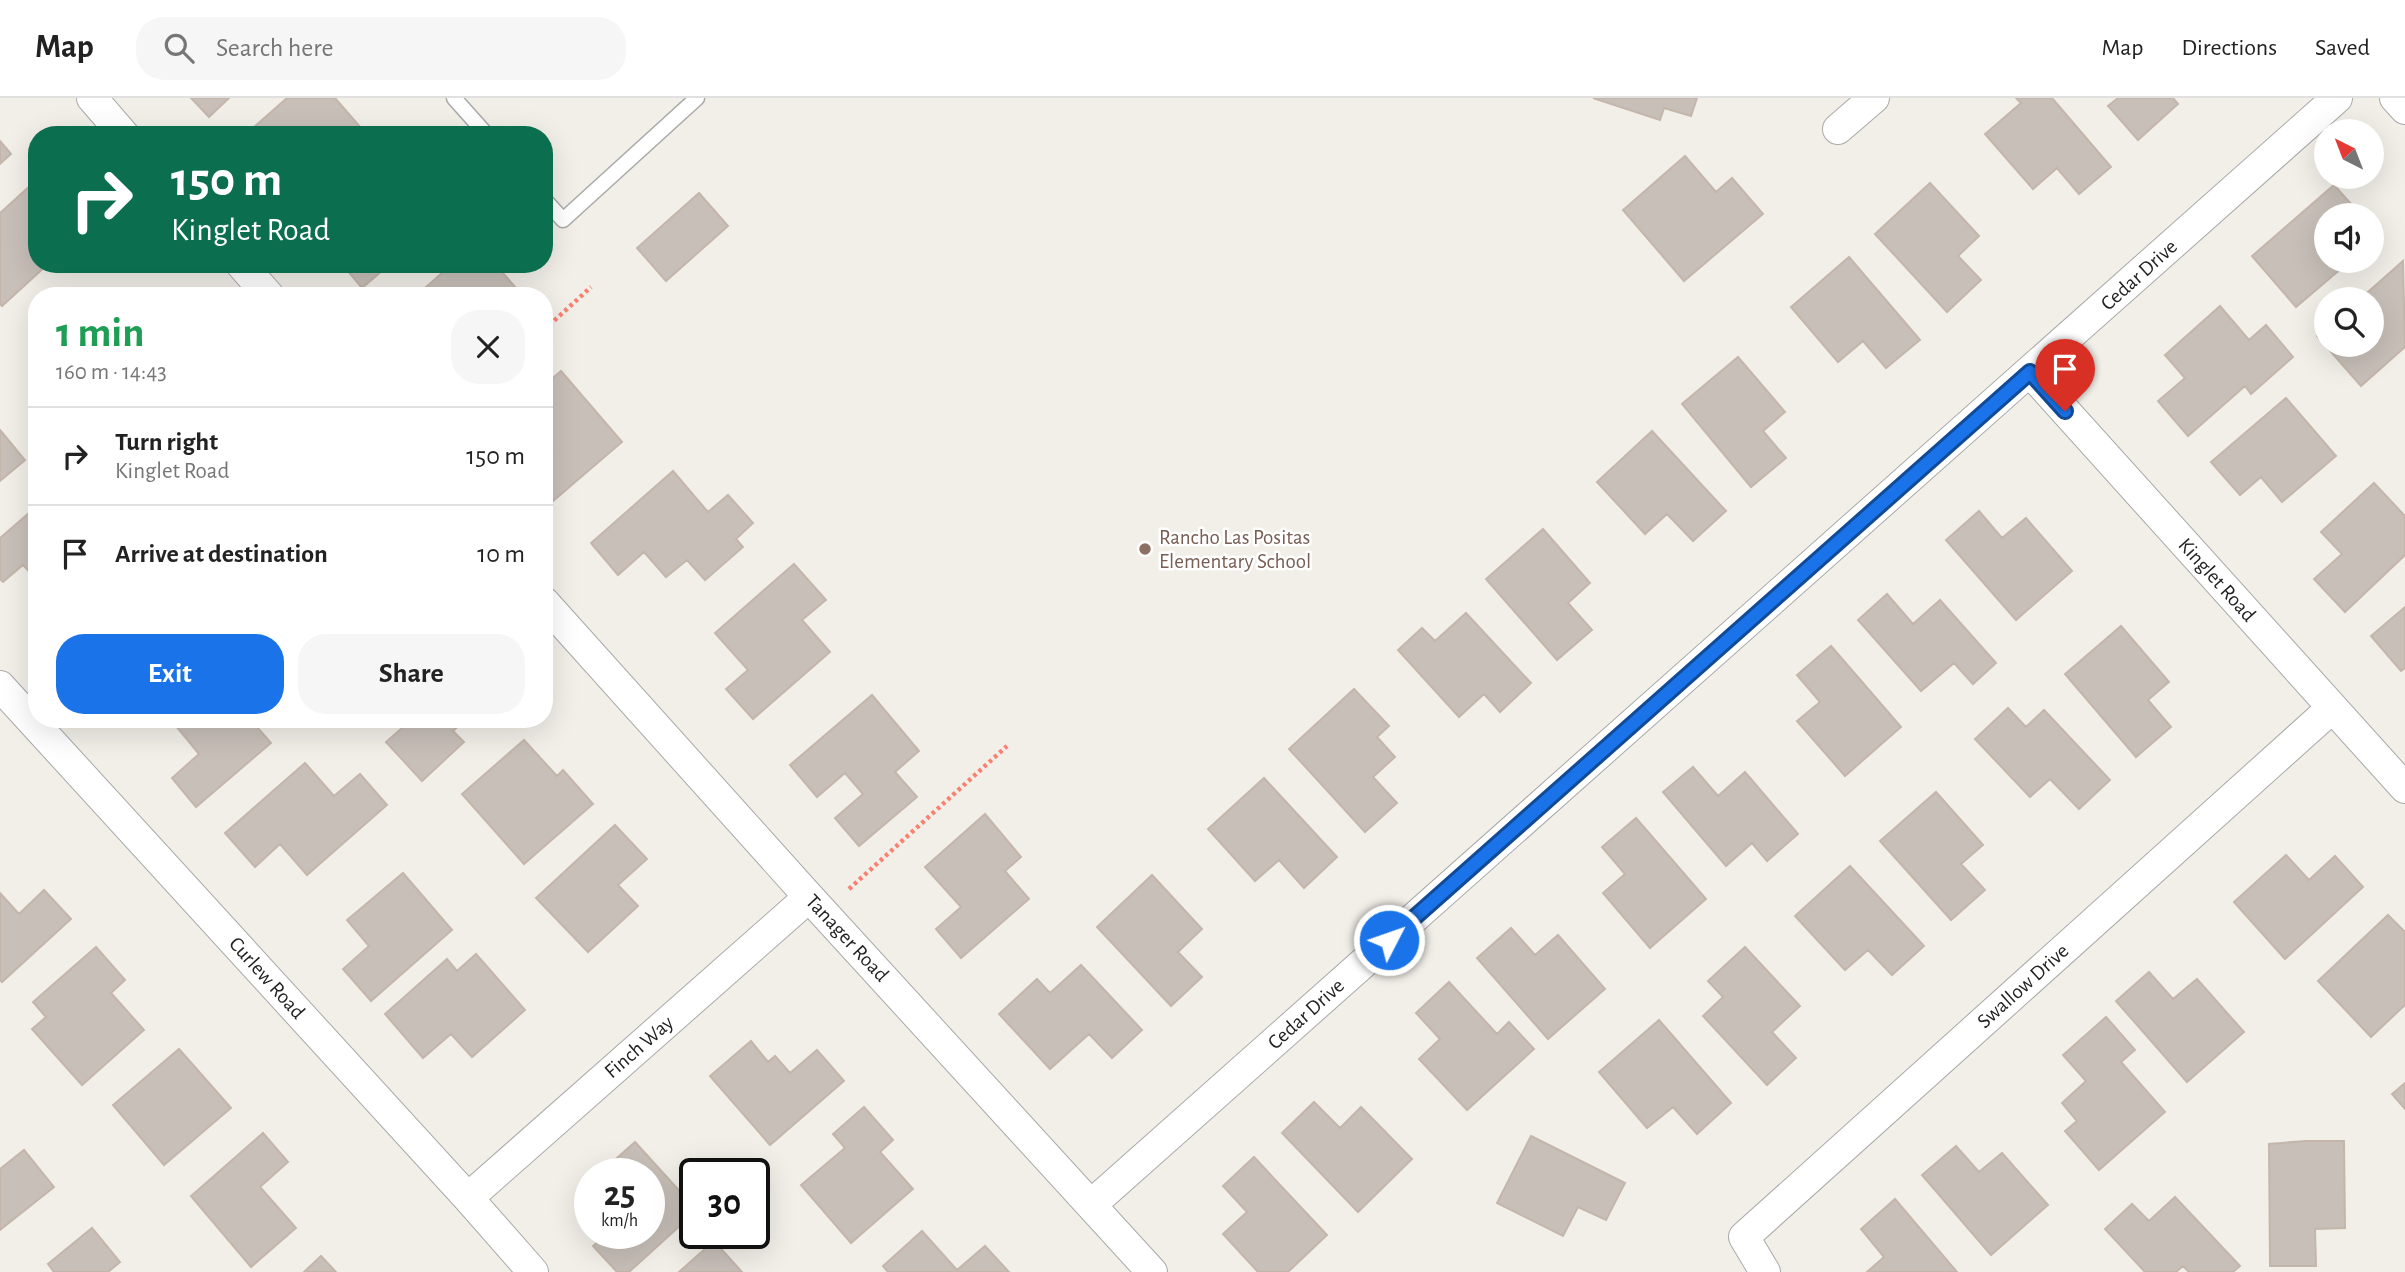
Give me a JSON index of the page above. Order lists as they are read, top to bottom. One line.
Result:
{"streets":{"street":["Cedar Drive","Kinglet Road","Tanager Road","Curlew Road","Swallow Drive","Finch Way"]},"crossings":[["Cedar Drive","Kinglet Road"],["Cedar Drive","Tanager Road"],["Kinglet Road","Swallow Drive"],["Tanager Road","Finch Way"],["Curlew Road","Finch Way"]],"places":["Rancho Las Positas Elementary School"],"north":"top left","page":{"header":"Map","search":"Search here","nav":["Map","Directions","Saved"],"turn":["150 m","Kinglet Road"],"heading":["1 min","160 m · 14:43"],"list":[{"name":"Turn right","note":"Kinglet Road","value":"150 m"},{"name":"Arrive at destination","value":"10 m"}],"buttons":["Exit","Share"],"speed":"25 km/h","limit":"30"}}
